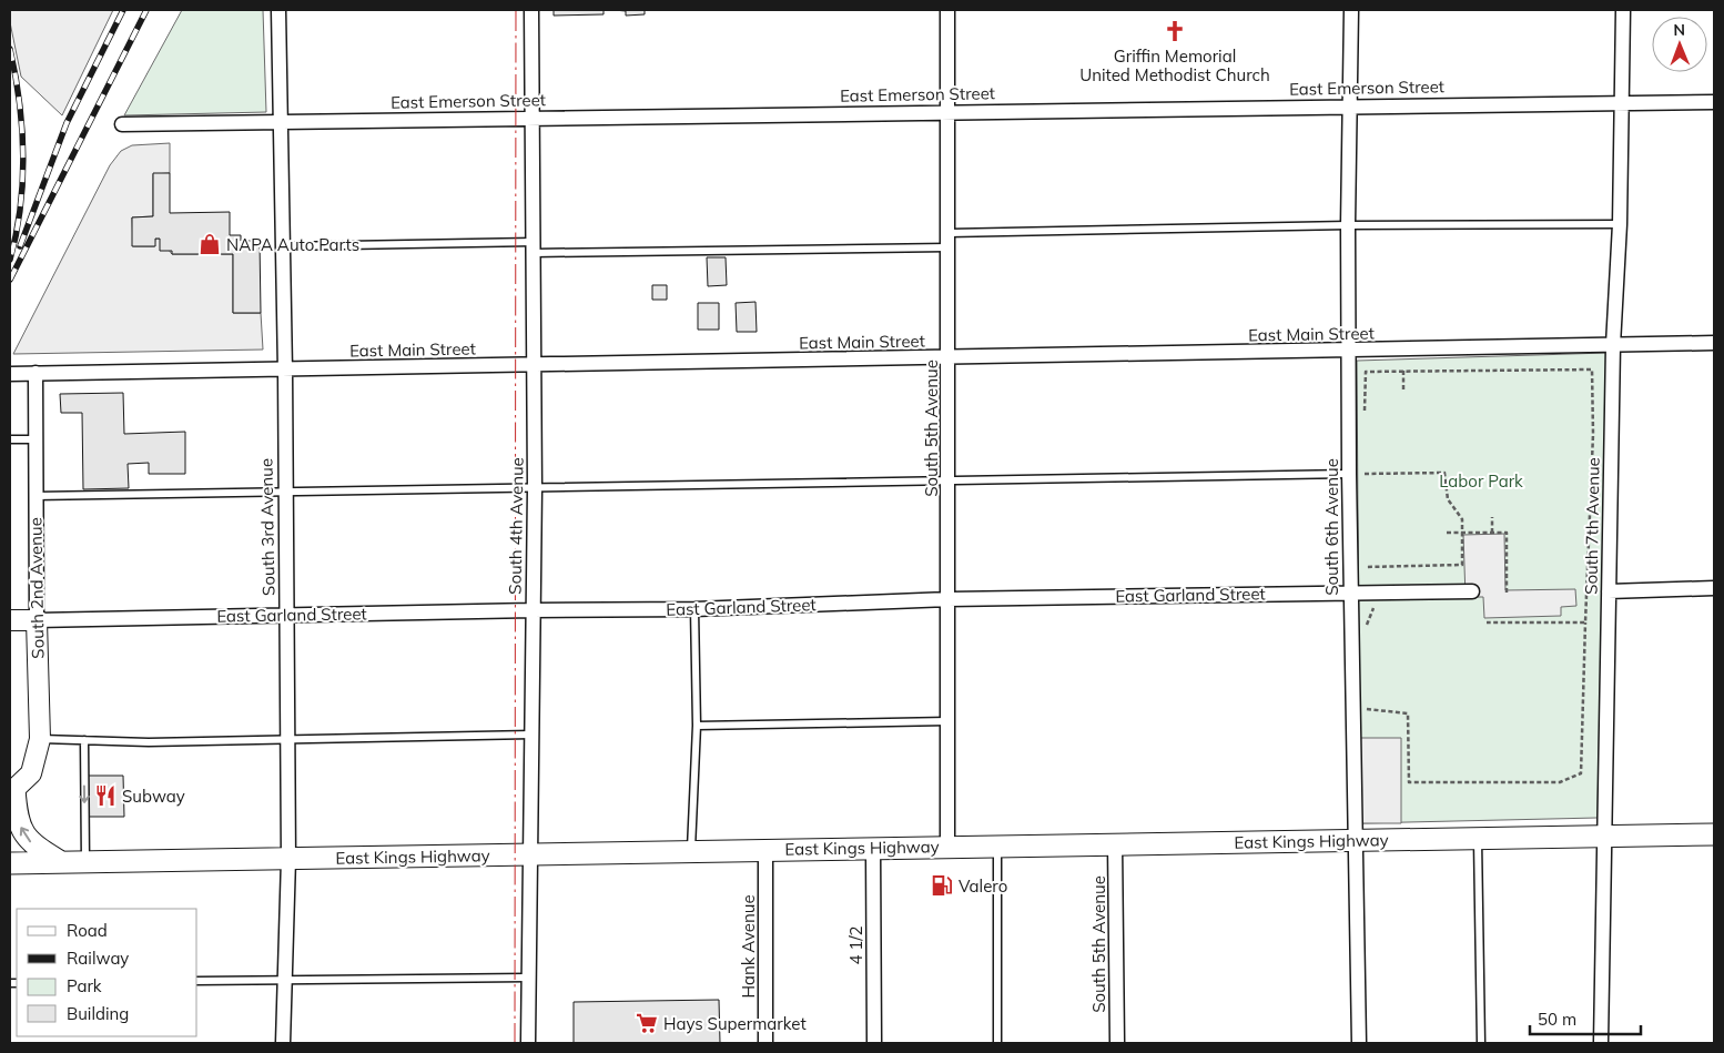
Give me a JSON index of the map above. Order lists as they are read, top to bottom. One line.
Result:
{"streets":{"main road":["South 2nd Avenue","East Garland Street","East Kings Highway"],"street":["East Emerson Street","East Main Street","South 5th Avenue","South 4th Avenue","South 7th Avenue","South 3rd Avenue","South 6th Avenue","4 1/2","Hank Avenue"]},"crossings":[["East Emerson Street","South 5th Avenue"],["East Emerson Street","South 4th Avenue"],["East Emerson Street","South 7th Avenue"],["East Emerson Street","South 3rd Avenue"],["East Emerson Street","South 6th Avenue"],["East Main Street","South 5th Avenue"],["East Main Street","South 4th Avenue"],["East Main Street","South 7th Avenue"],["East Main Street","South 3rd Avenue"],["East Main Street","South 6th Avenue"],["East Main Street","South 2nd Avenue"],["South 5th Avenue","East Garland Street"],["South 5th Avenue","East Kings Highway"],["South 4th Avenue","East Garland Street"],["South 4th Avenue","East Kings Highway"],["South 7th Avenue","East Kings Highway"],["South 3rd Avenue","East Garland Street"],["South 3rd Avenue","East Kings Highway"],["South 6th Avenue","East Garland Street"],["South 6th Avenue","East Kings Highway"],["South 2nd Avenue","East Garland Street"],["East Kings Highway","4 1/2"],["East Kings Highway","Hank Avenue"]],"parks":["Labor Park"],"places":{"church":["Griffin Memorial United Methodist Church"],"shop":["NAPA Auto Parts"],"restaurant":["Subway"],"fuel station":["Valero"],"supermarket":["Hays Supermarket"]},"legend":["Road","Railway","Park","Building"],"scale_bar":"50 m","north":"top"}
